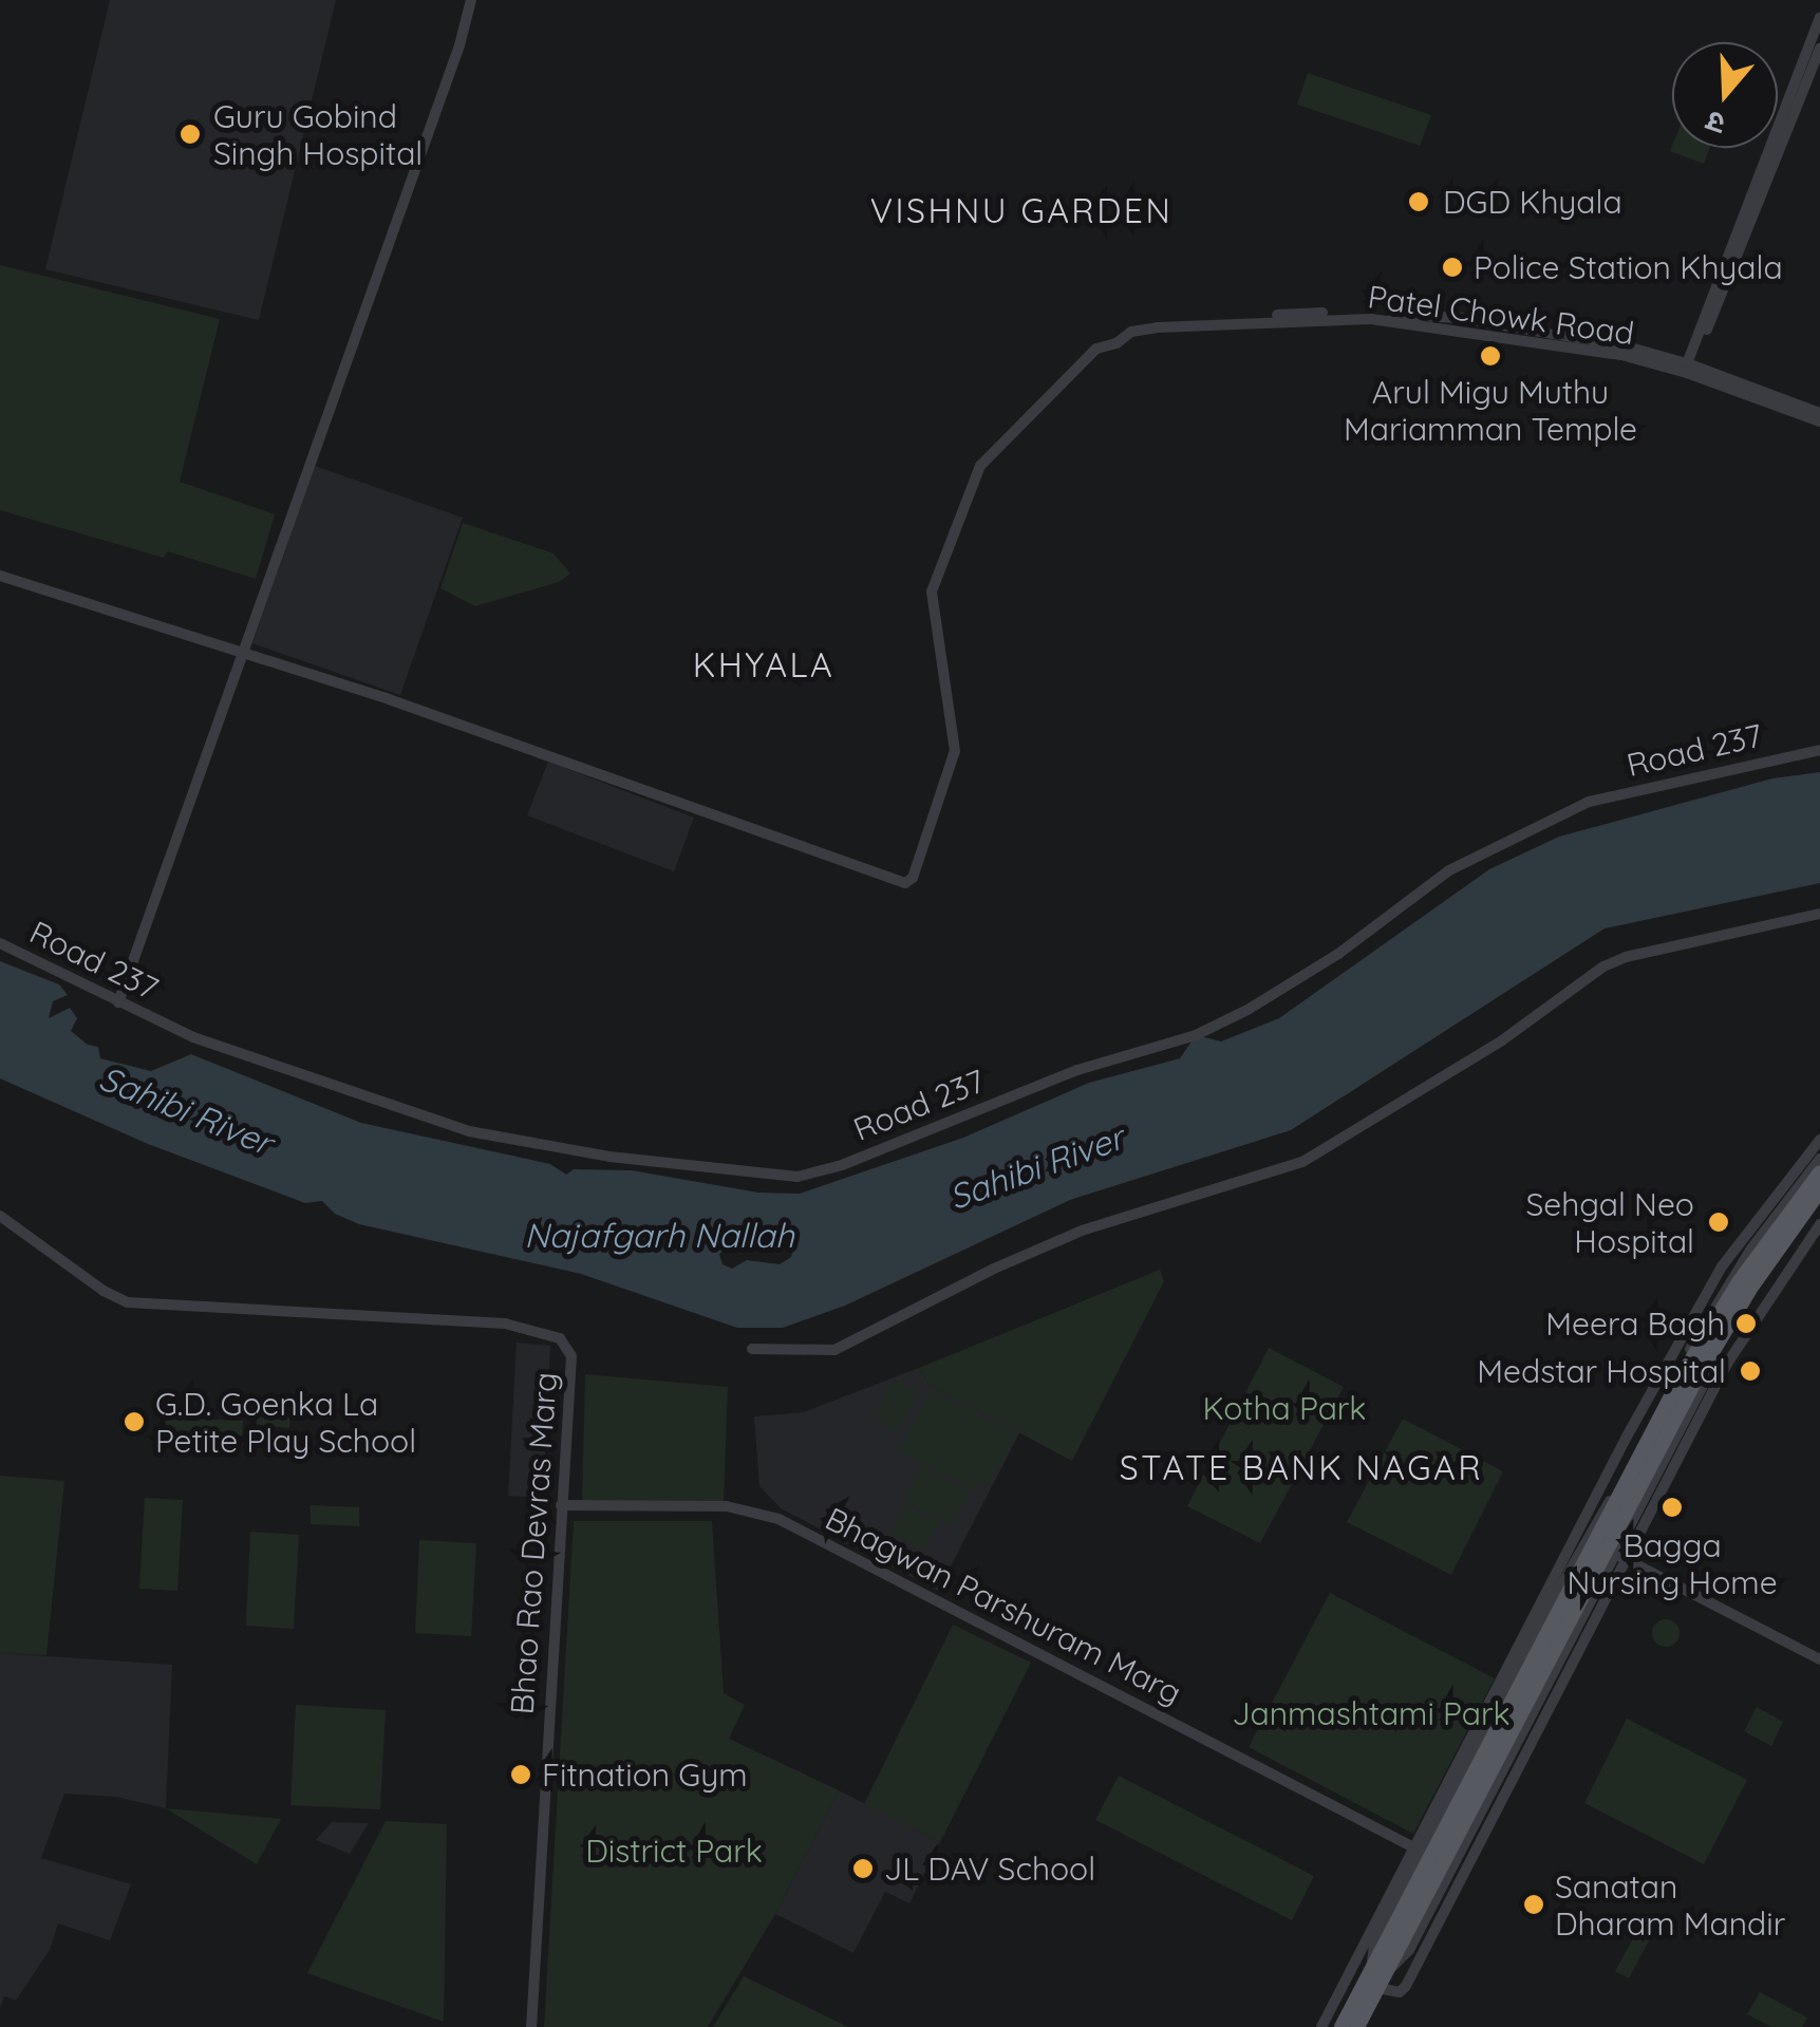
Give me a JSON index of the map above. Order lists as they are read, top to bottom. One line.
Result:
{"streets":{"street":["Patel Chowk Road","Road 237","Bhao Rao Devras Marg","Bhagwan Parshuram Marg"]},"crossings":[["Bhao Rao Devras Marg","Bhagwan Parshuram Marg"]],"districts":["VISHNU GARDEN","KHYALA","STATE BANK NAGAR"],"water":["Sahibi River","Najafgarh Nallah"],"parks":["Kotha Park","Janmashtami Park","District Park"],"places":["Guru Gobind Singh Hospital","DGD Khyala","Police Station Khyala","Arul Migu Muthu Mariamman Temple","Sehgal Neo Hospital","Meera Bagh","Medstar Hospital","G.D. Goenka La Petite Play School","Bagga Nursing Home","Fitnation Gym","JL DAV School","Sanatan Dharam Mandir"],"north":"bottom"}
